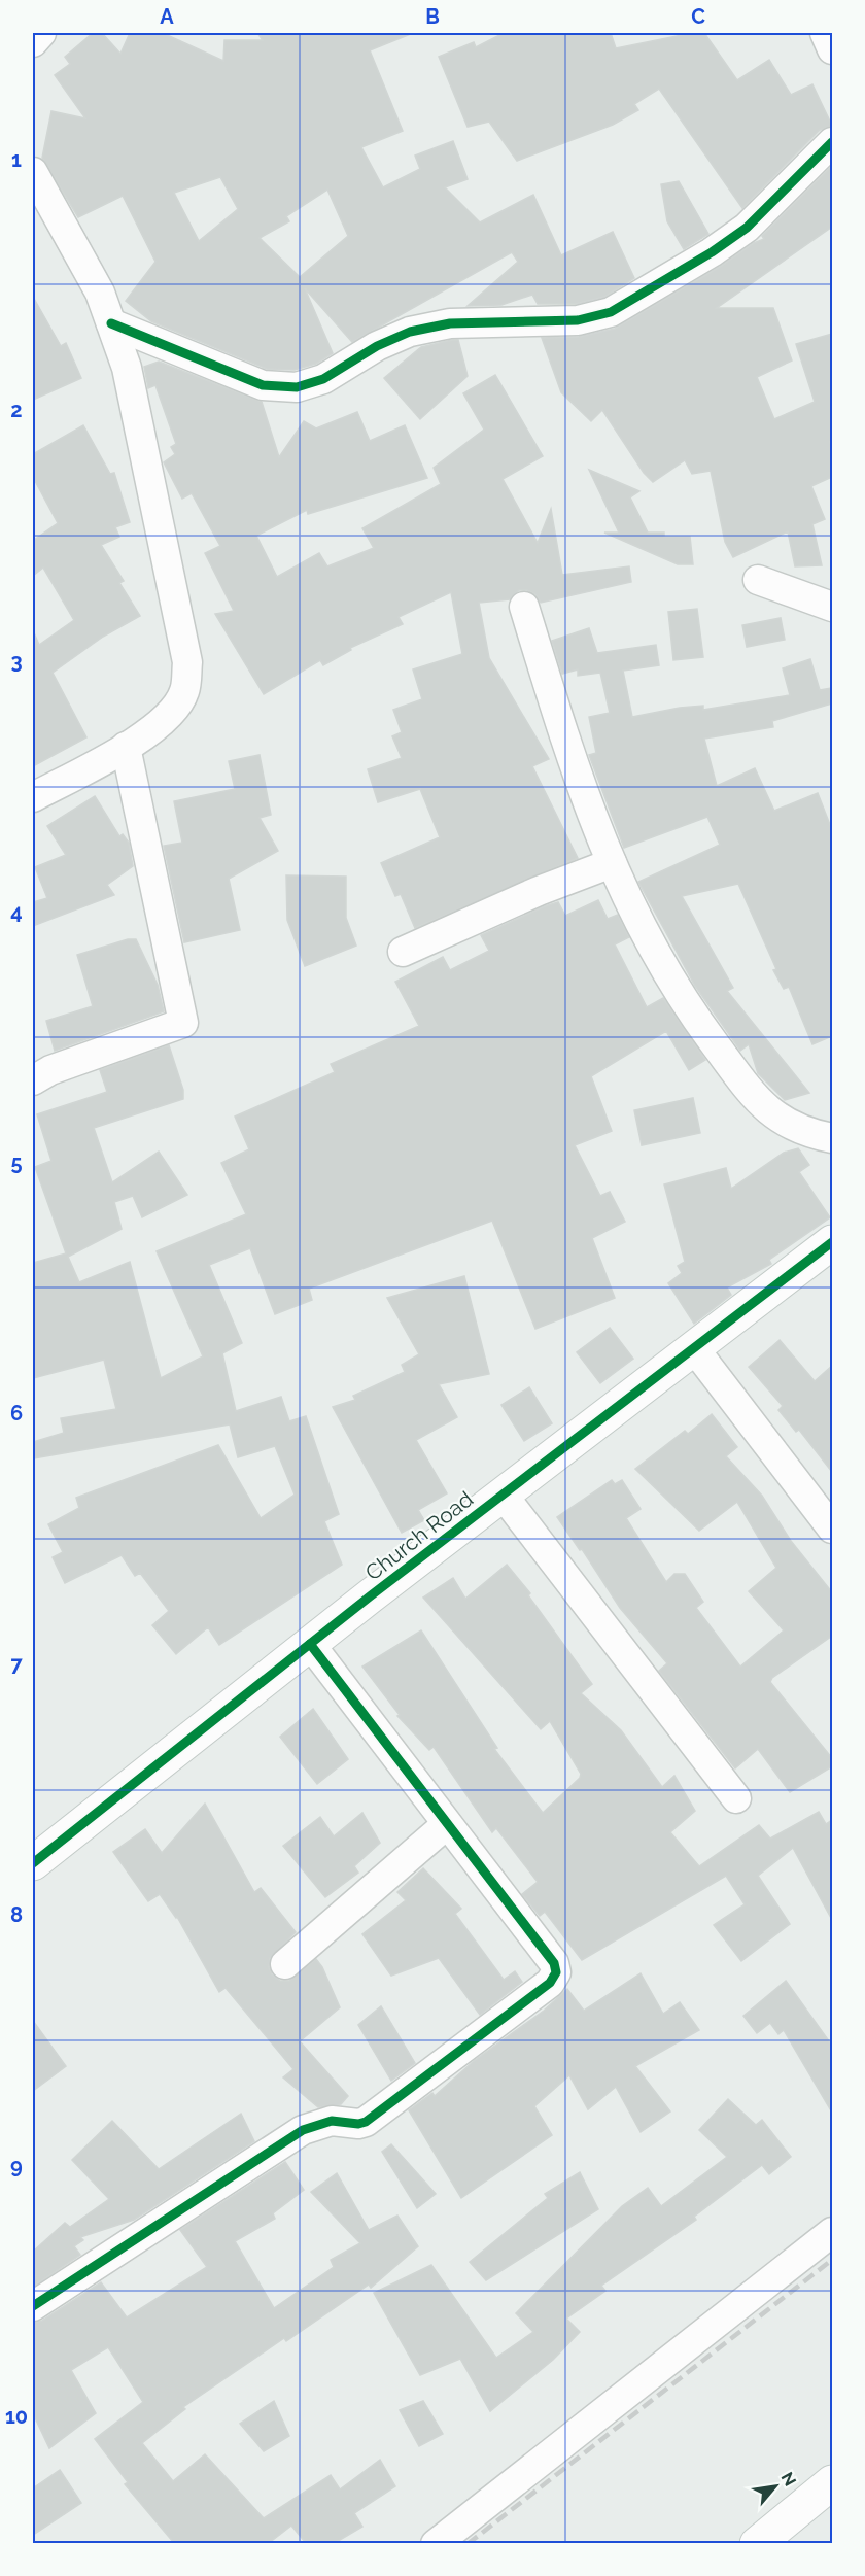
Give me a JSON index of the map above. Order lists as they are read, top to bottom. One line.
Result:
{"streets":{"street":["Church Road"]},"north":"top right","grid":{"columns":["A","B","C"],"rows":["1","2","3","4","5","6","7","8","9","10"]}}
